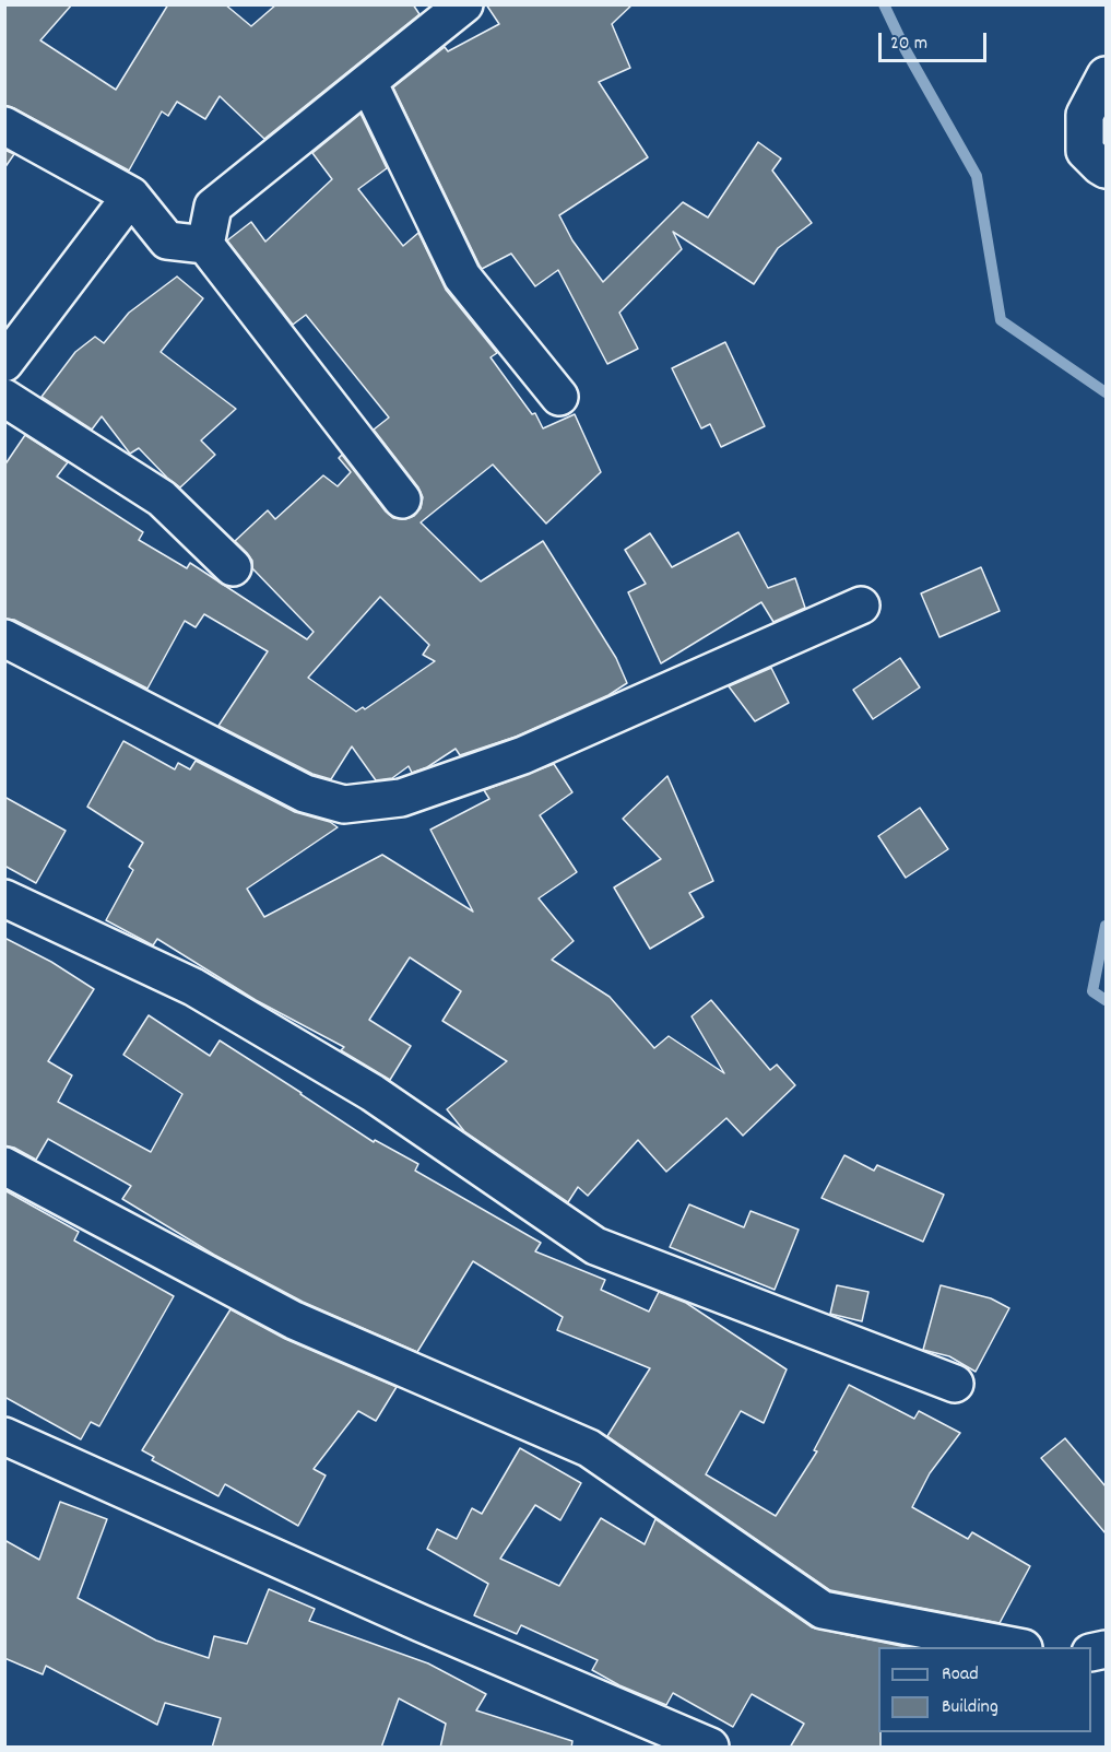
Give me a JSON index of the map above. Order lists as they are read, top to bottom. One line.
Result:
{"legend":["Road","Building"],"scale_bar":"20 m"}
